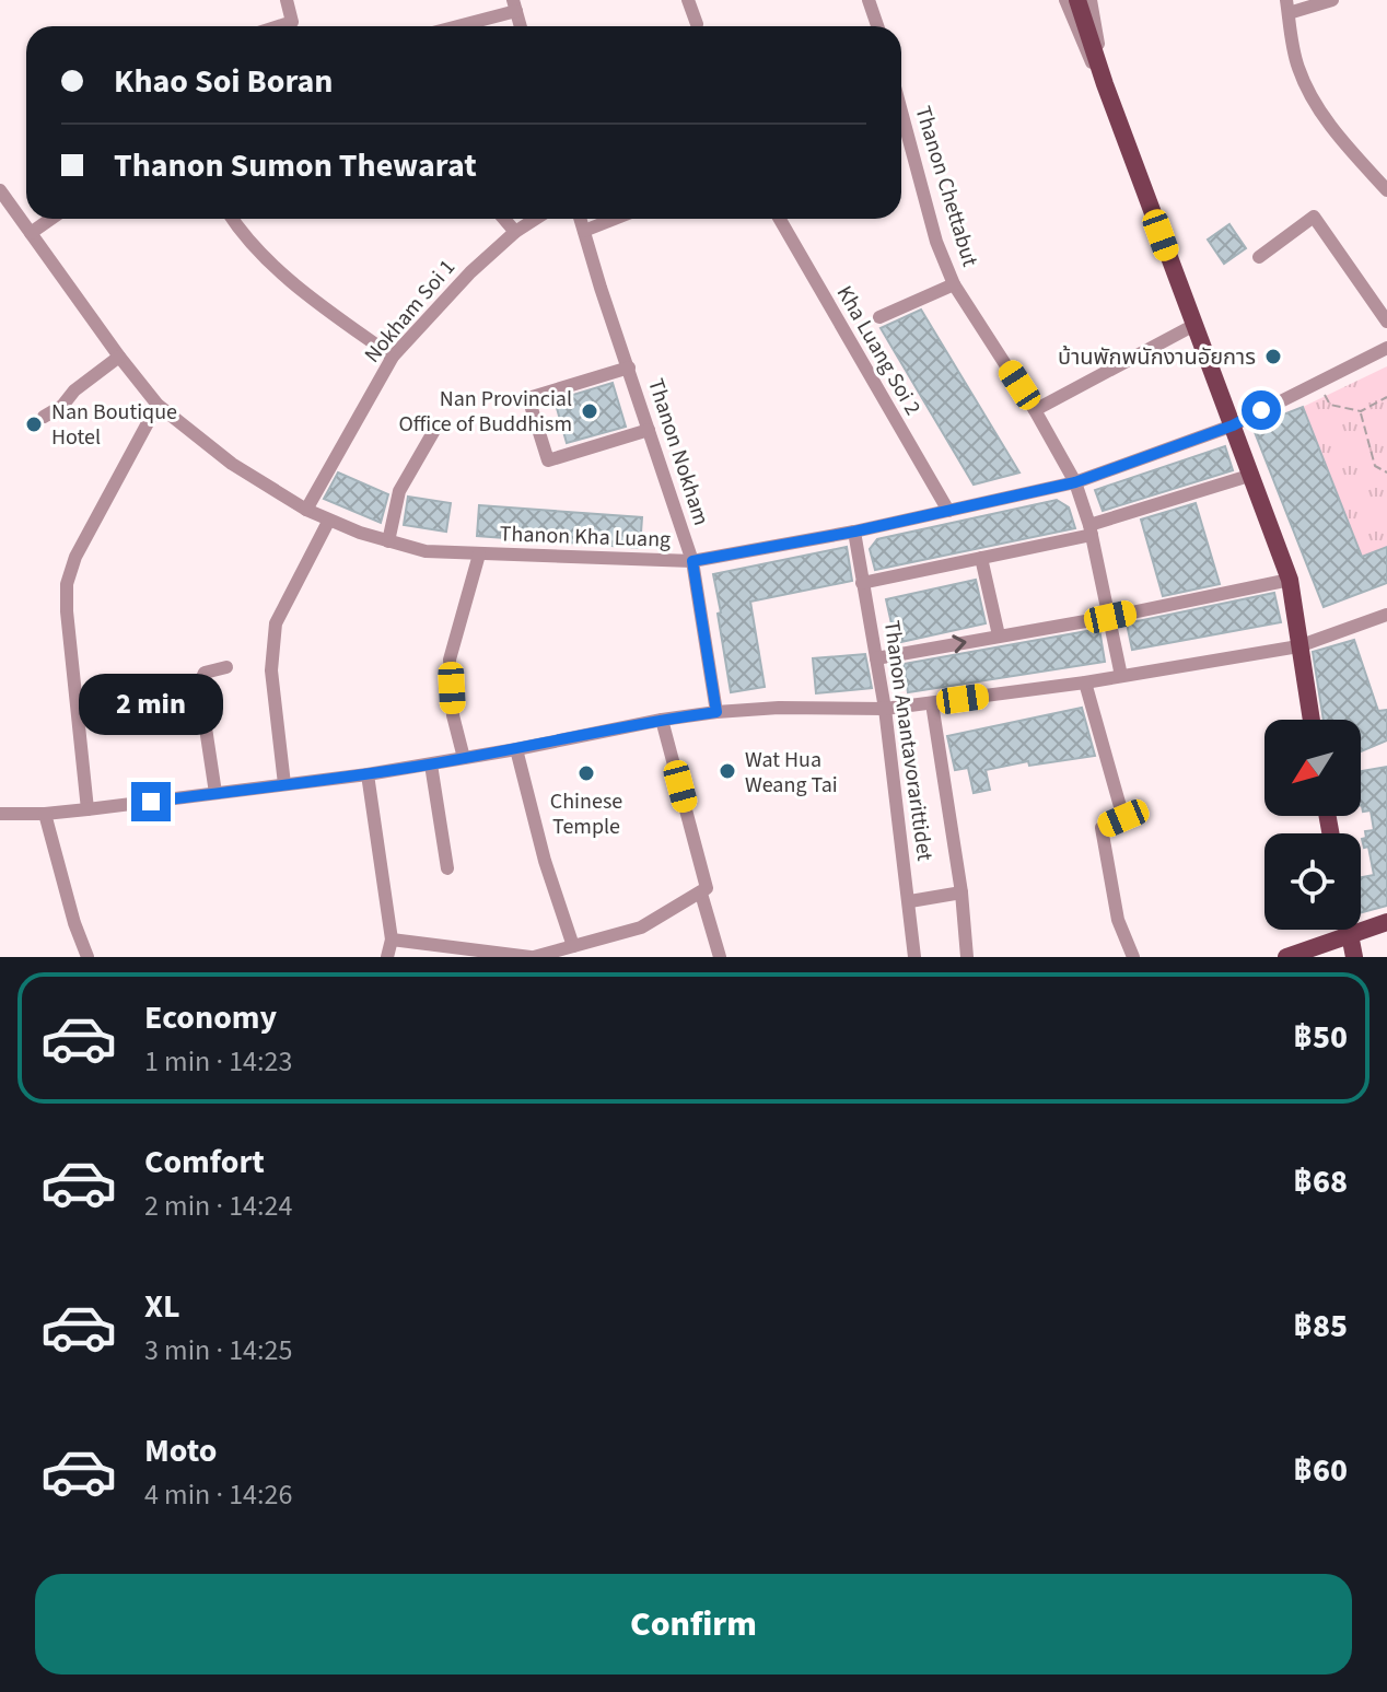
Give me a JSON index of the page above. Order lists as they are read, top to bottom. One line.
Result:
{"streets":{"street":["Thanon Chettabut","Nokham Soi 1","Kha Luang Soi 2","Thanon Nokham","Thanon Kha Luang","Thanon Anantavorarittidet"]},"crossings":[["Thanon Chettabut","Thanon Kha Luang"],["Nokham Soi 1","Thanon Kha Luang"],["Kha Luang Soi 2","Thanon Kha Luang"],["Thanon Nokham","Thanon Kha Luang"],["Thanon Kha Luang","Thanon Anantavorarittidet"]],"places":["บ้านพักพนักงานอัยการ","Nan Provincial Office of Buddhism","Nan Boutique Hotel","Wat Hua Weang Tai","Chinese Temple"],"north":"bottom left","page":{"banner":["Khao Soi Boran","Thanon Sumon Thewarat"],"bubble":"2 min","list":[{"name":"Economy","note":"1 min · 14:23","value":"฿50"},{"name":"Comfort","note":"2 min · 14:24","value":"฿68"},{"name":"XL","note":"3 min · 14:25","value":"฿85"},{"name":"Moto","note":"4 min · 14:26","value":"฿60"}],"buttons":"Confirm"}}
